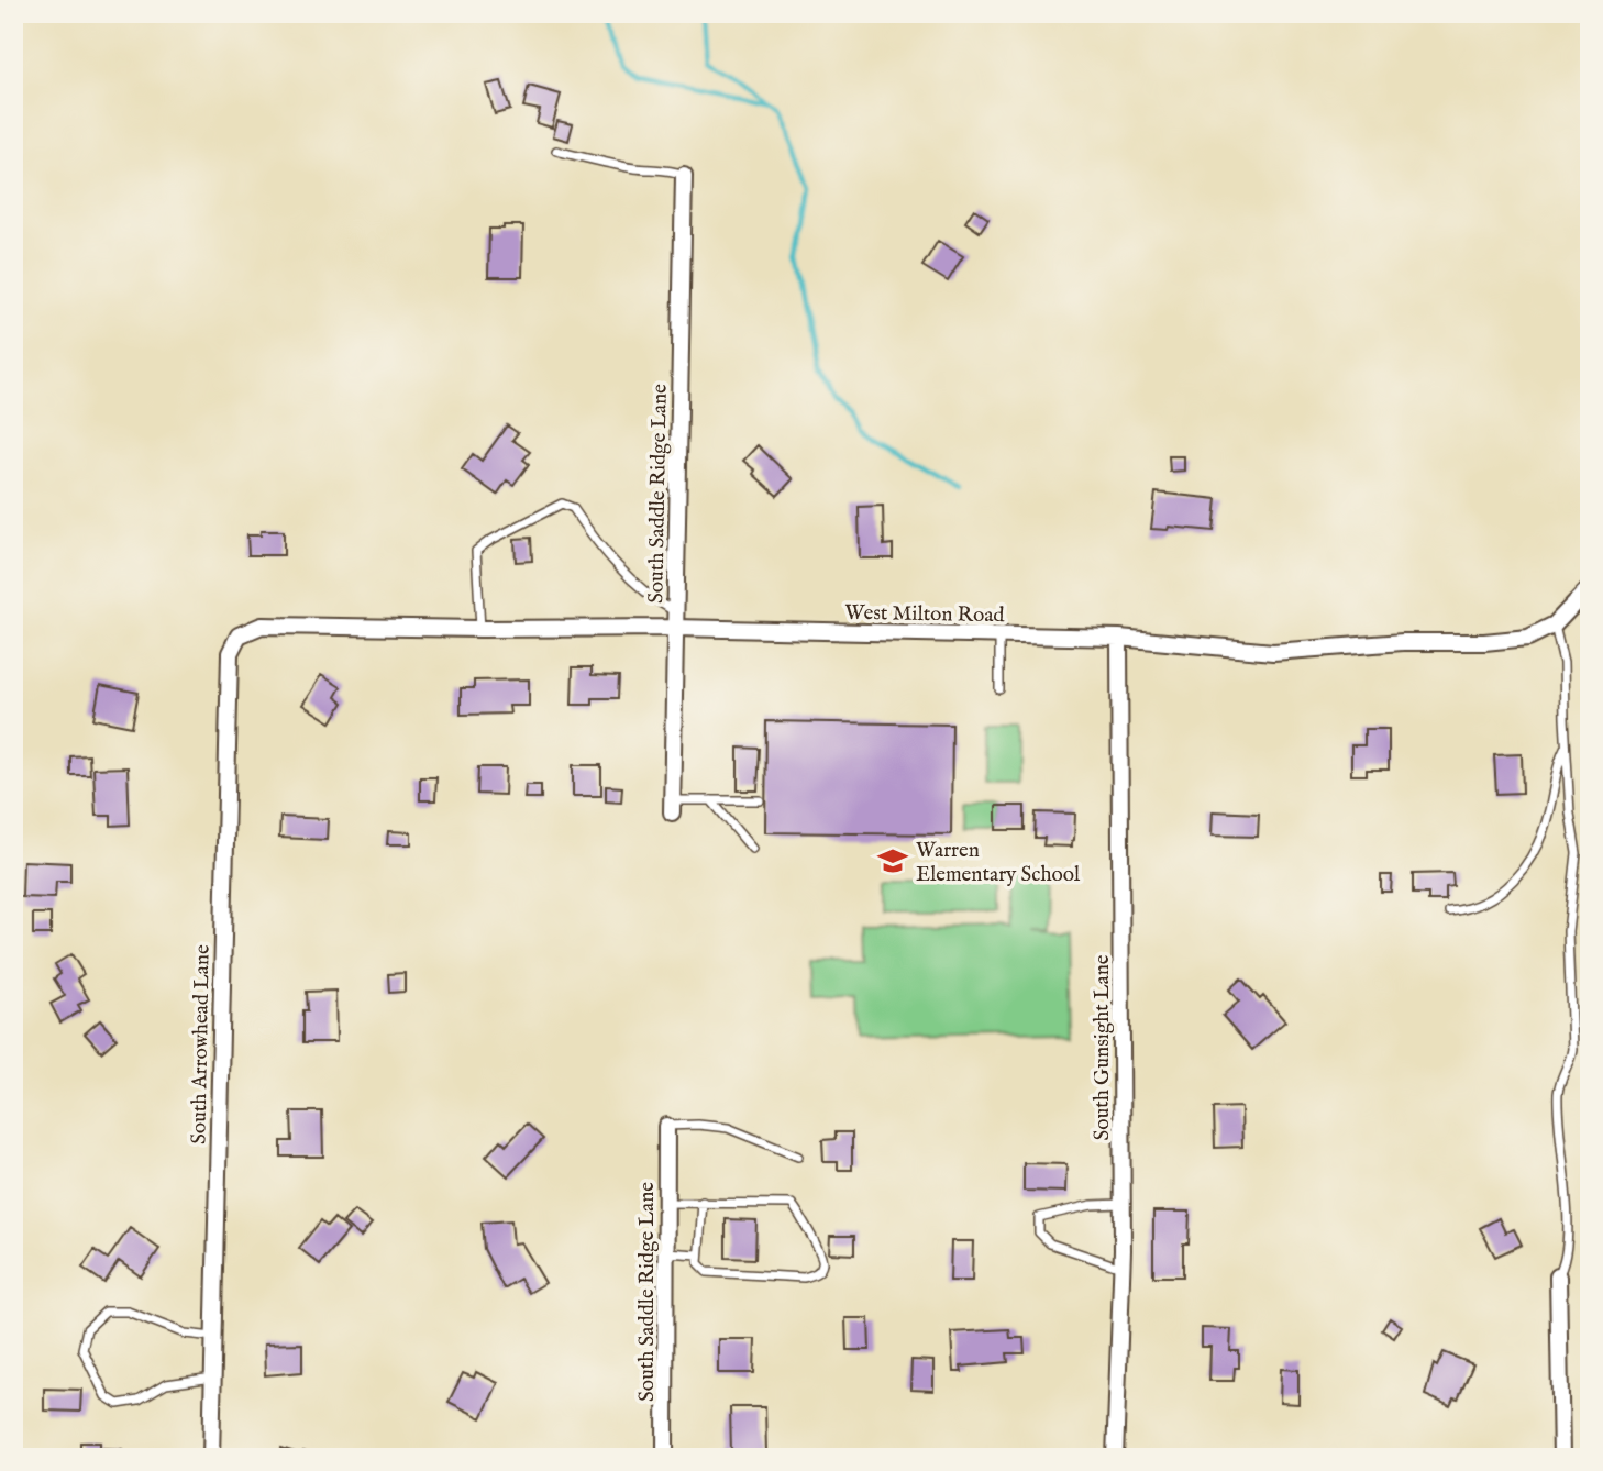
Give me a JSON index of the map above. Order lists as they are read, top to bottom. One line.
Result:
{"streets":{"street":["South Saddle Ridge Lane","West Milton Road","South Arrowhead Lane","South Gunsight Lane"]},"crossings":[["South Saddle Ridge Lane","West Milton Road"],["West Milton Road","South Arrowhead Lane"],["West Milton Road","South Gunsight Lane"]],"places":{"school or university":["Warren Elementary School"]}}
